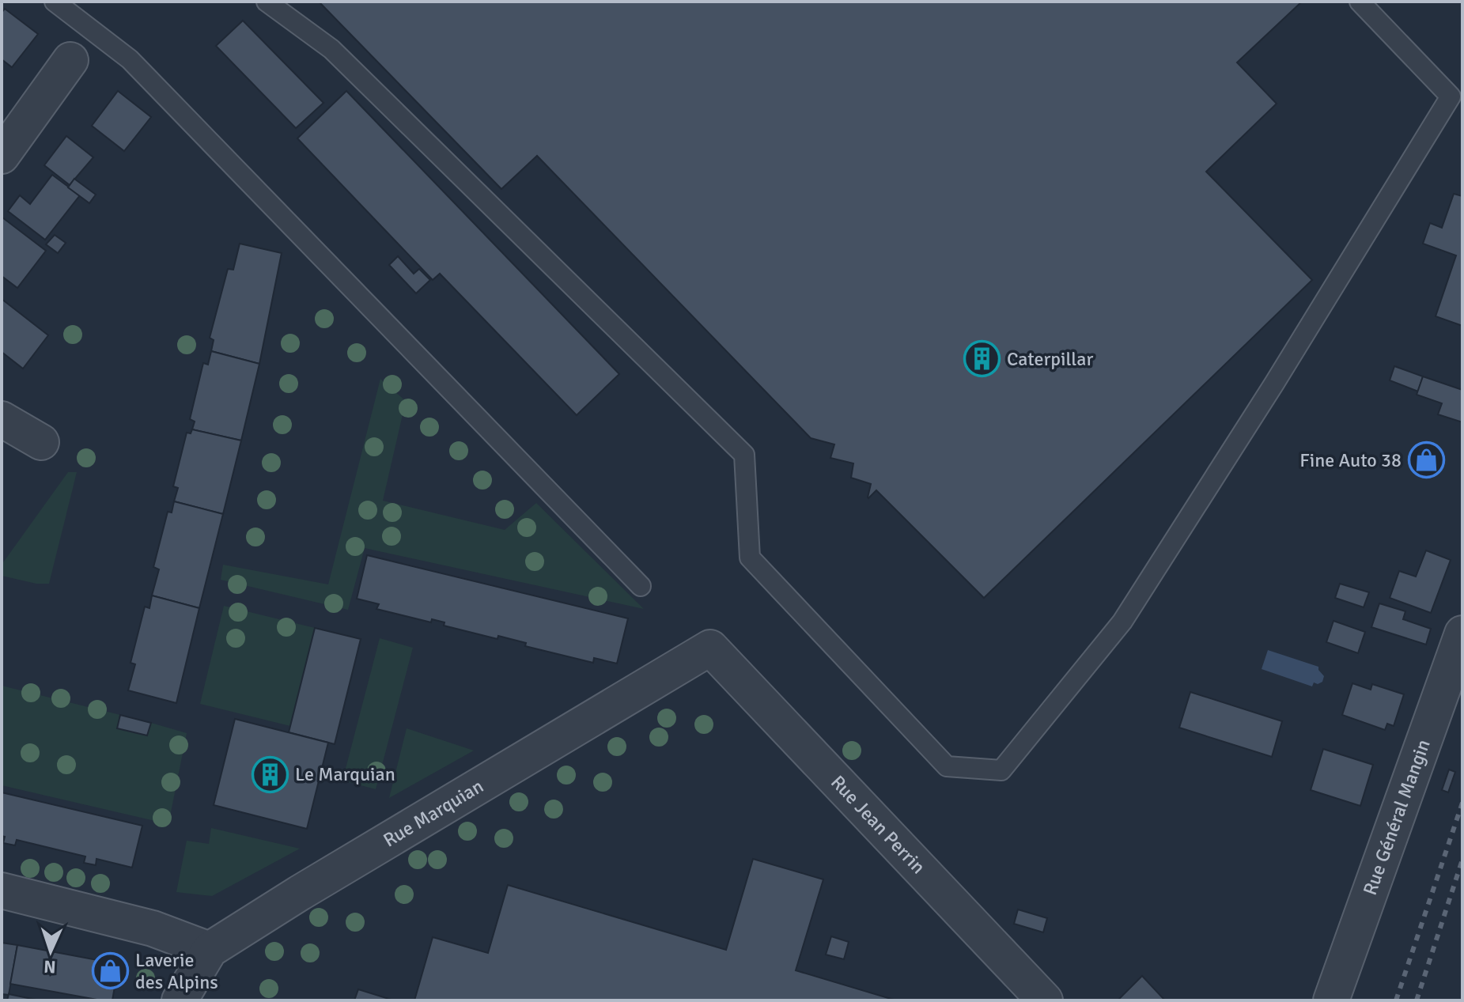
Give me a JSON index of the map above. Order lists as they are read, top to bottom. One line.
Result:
{"streets":{"street":["Rue Marquian","Rue Général Mangin","Rue Jean Perrin"]},"crossings":[["Rue Marquian","Rue Jean Perrin"]],"places":{"building":["Caterpillar","Le Marquian"],"shop":["Fine Auto 38","Laverie des Alpins"]},"north":"bottom"}
